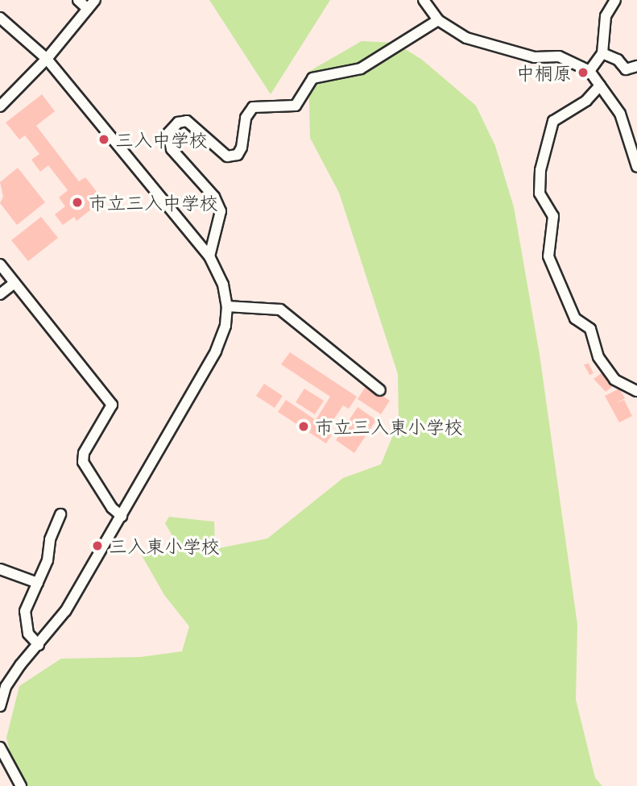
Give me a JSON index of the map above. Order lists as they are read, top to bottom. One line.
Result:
{"places":["中桐原","三入中学校","市立三入中学校","市立三入東小学校","三入東小学校"]}
